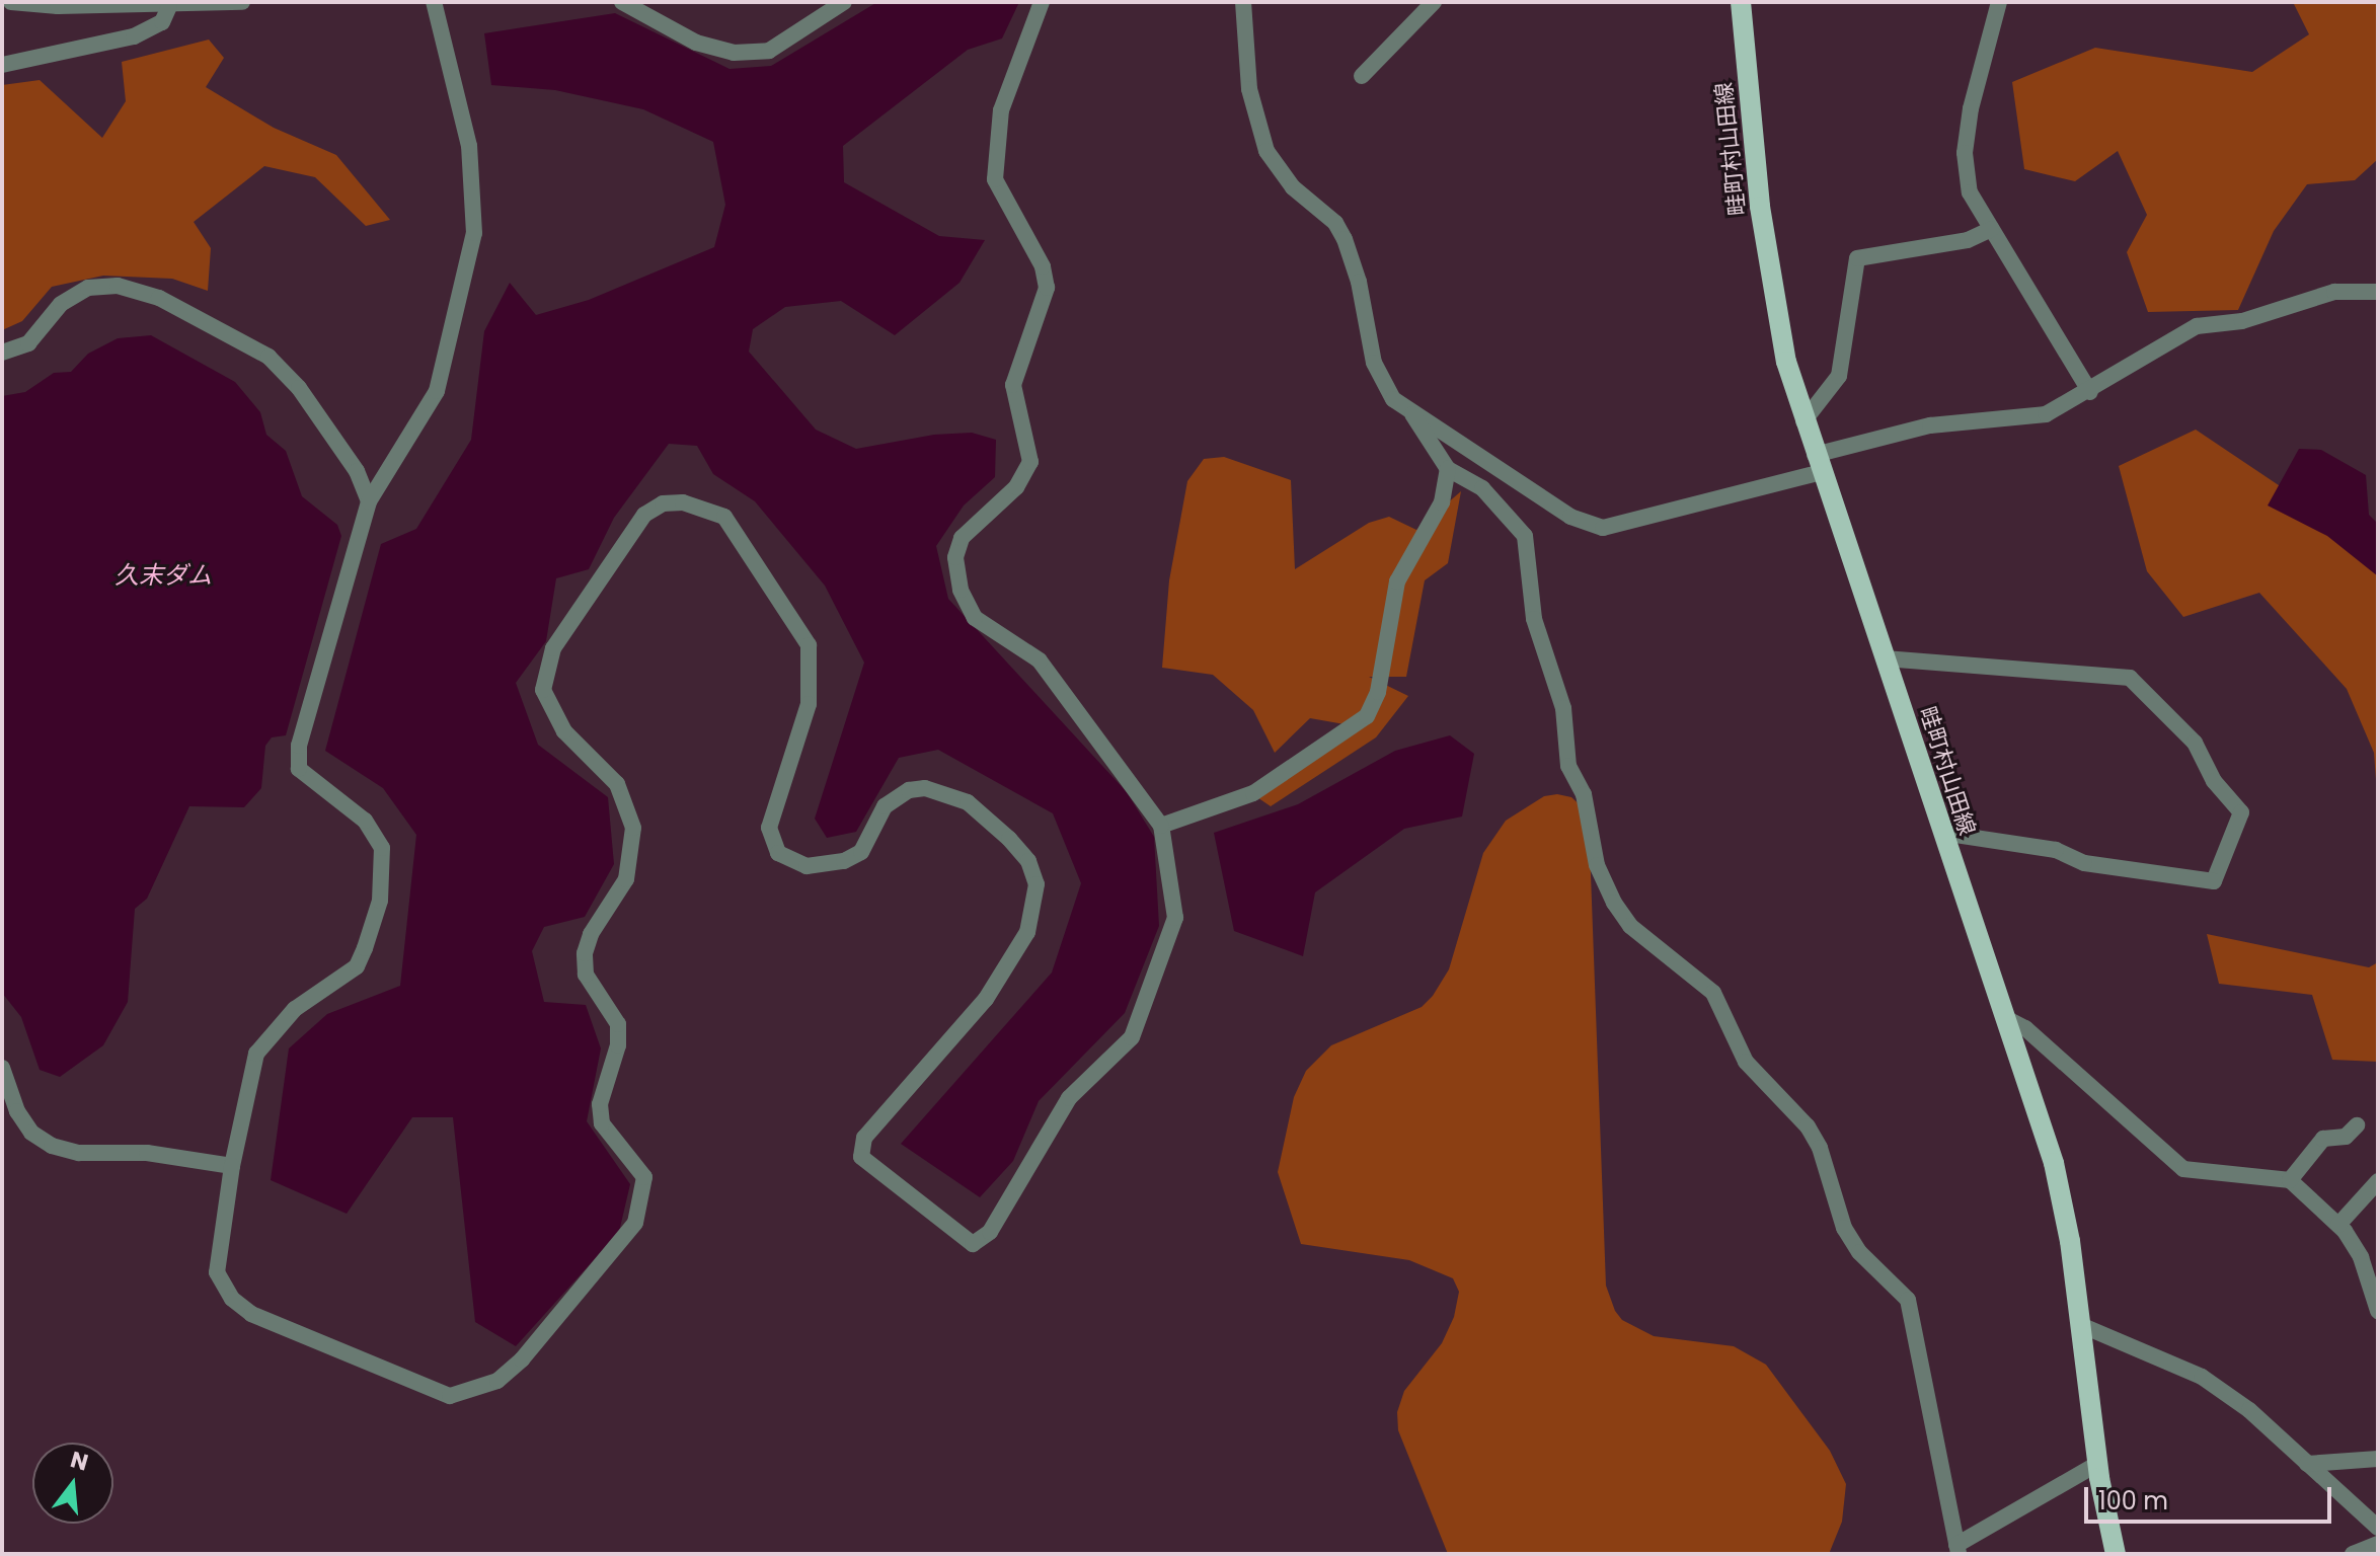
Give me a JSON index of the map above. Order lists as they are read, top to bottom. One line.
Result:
{"streets":{"main road":["畦町村山田線"]},"water":["久末ダム"],"scale_bar":"100 m","north":"top"}
